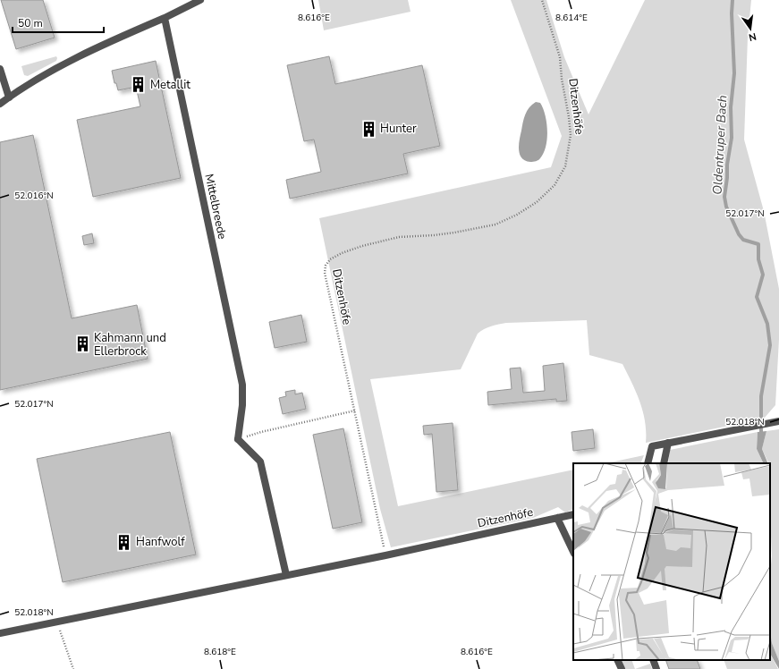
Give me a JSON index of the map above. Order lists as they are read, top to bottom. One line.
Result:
{"streets":{"street":["Ditzenhöfe","Mittelbreede"]},"water":["Oldentruper Bach"],"places":{"building":["Metallit","Hunter","Kahmann und Ellerbrock","Hanfwolf"]},"scale_bar":"50 m","north":"bottom","coordinates":["8.616°E","8.614°E","52.016°N","52.017°N","52.018°N","8.618°E"]}
